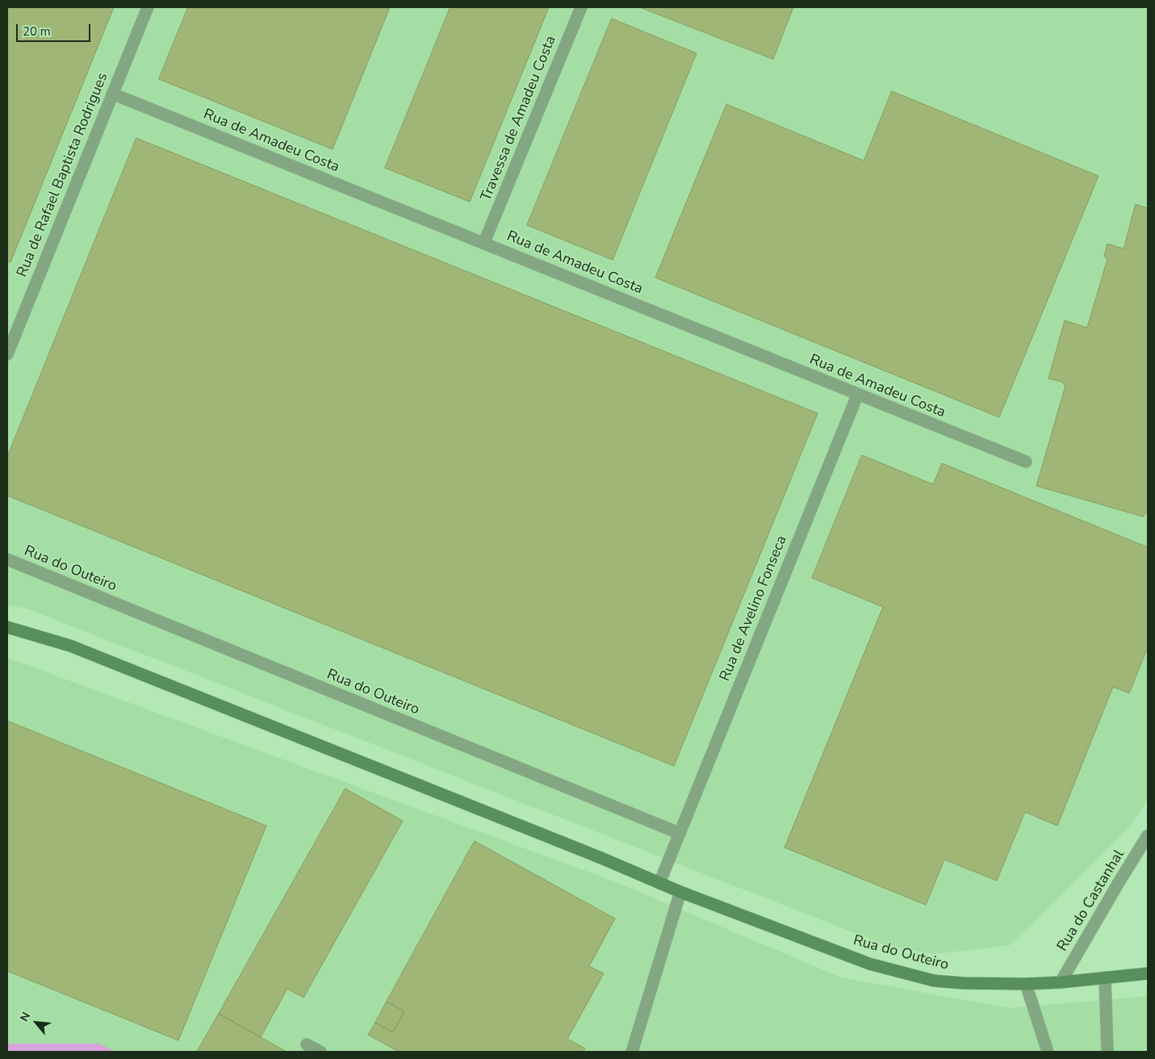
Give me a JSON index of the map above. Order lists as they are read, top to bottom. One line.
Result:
{"streets":{"street":["Travessa de Amadeu Costa","Rua de Amadeu Costa","Rua de Rafael Baptista Rodrigues","Rua do Outeiro","Rua de Avelino Fonseca","Rua do Castanhal"]},"crossings":[["Travessa de Amadeu Costa","Rua de Amadeu Costa"],["Rua de Amadeu Costa","Rua de Rafael Baptista Rodrigues"],["Rua de Amadeu Costa","Rua de Avelino Fonseca"],["Rua do Outeiro","Rua de Avelino Fonseca"],["Rua do Outeiro","Rua do Castanhal"]],"scale_bar":"20 m","north":"top left"}
